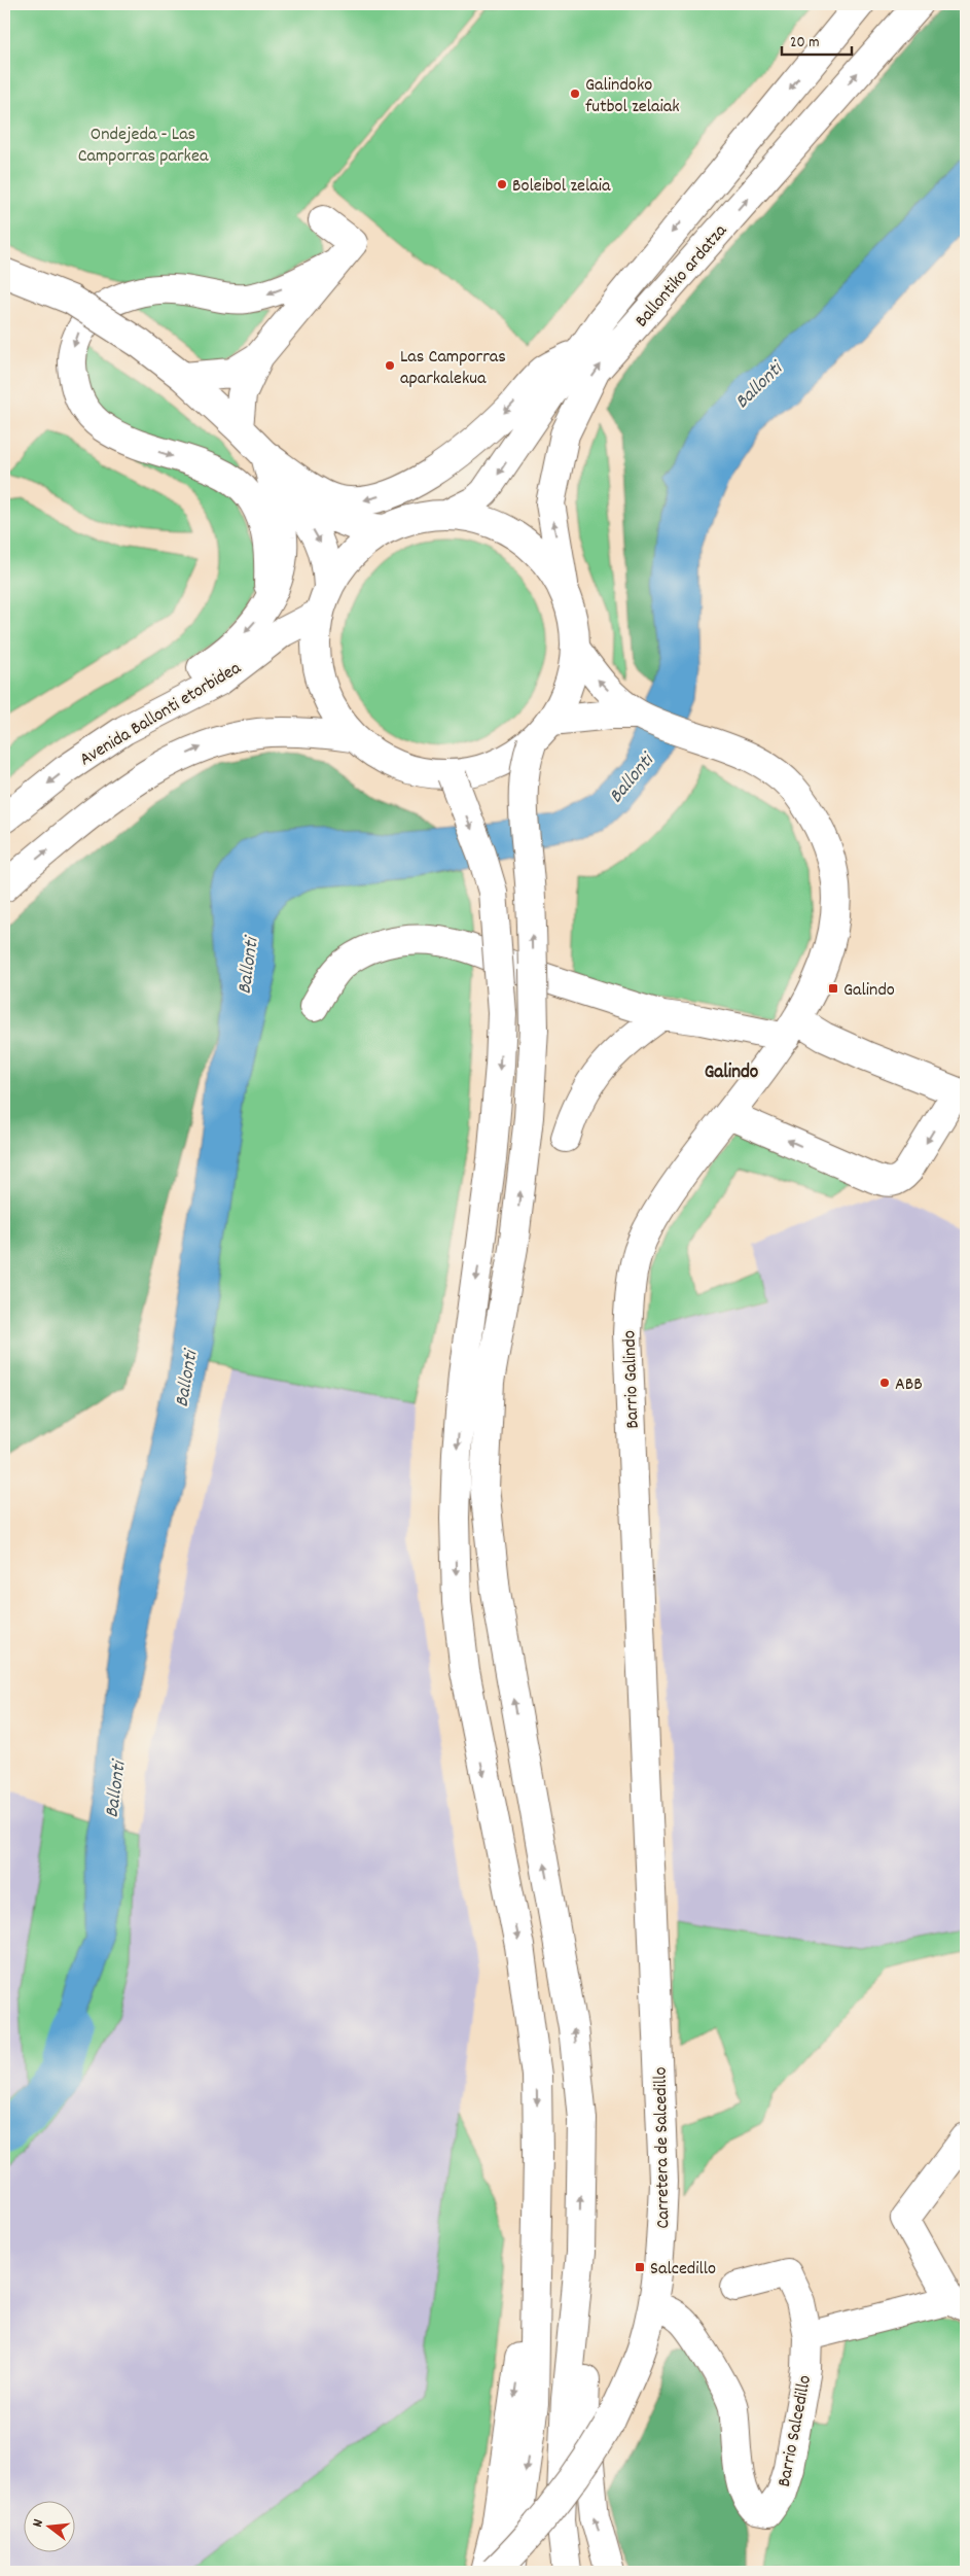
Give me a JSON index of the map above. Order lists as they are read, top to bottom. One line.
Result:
{"streets":{"main road":["Ballontiko ardatza","Avenida Ballonti etorbidea","Barrio Galindo","Carretera de Salcedillo","Barrio Salcedillo"]},"crossings":[["Barrio Galindo","Carretera de Salcedillo"],["Carretera de Salcedillo","Barrio Salcedillo"]],"districts":["Galindo"],"water":["Ballonti"],"parks":["Ondejeda - Las Camporras parkea"],"places":{"other":["Galindoko futbol zelaiak","Boleibol zelaia","Las Camporras aparkalekua","ABB"],"transit":["Galindo","Salcedillo"]},"scale_bar":"20 m","north":"left"}
